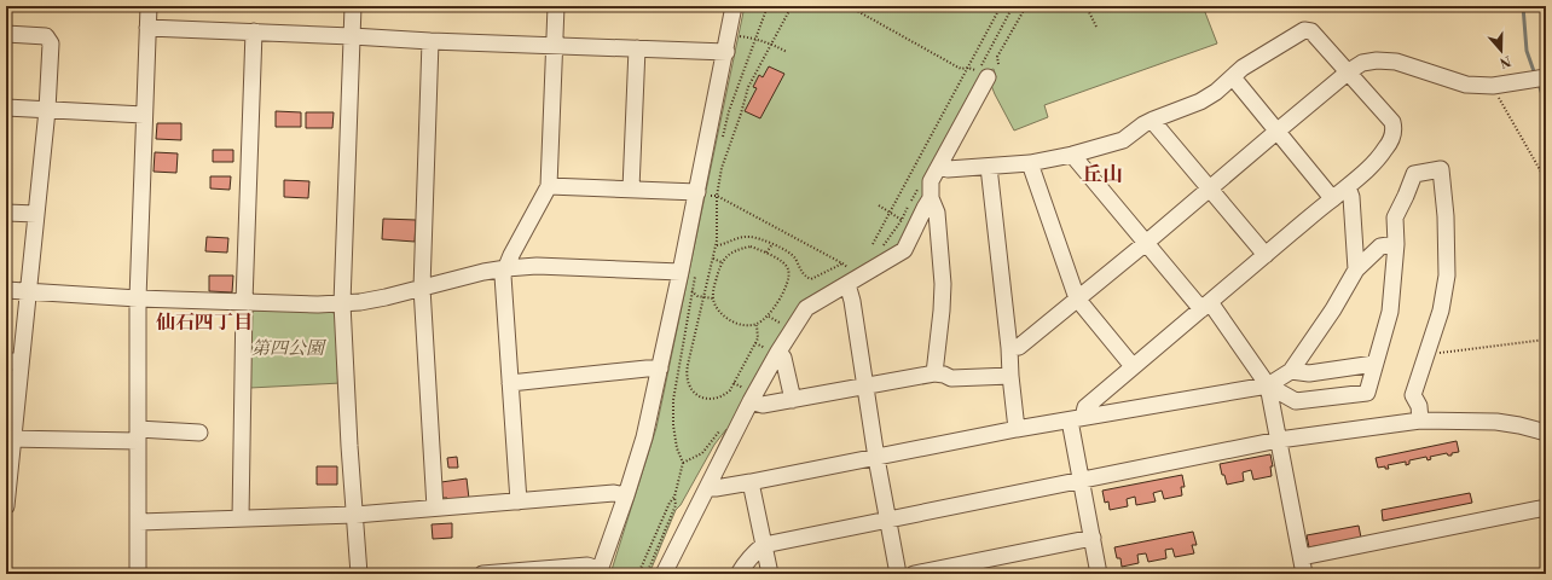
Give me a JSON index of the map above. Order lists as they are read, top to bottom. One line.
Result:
{"districts":["丘山","仙石四丁目"],"parks":["第四公園"],"north":"bottom"}
